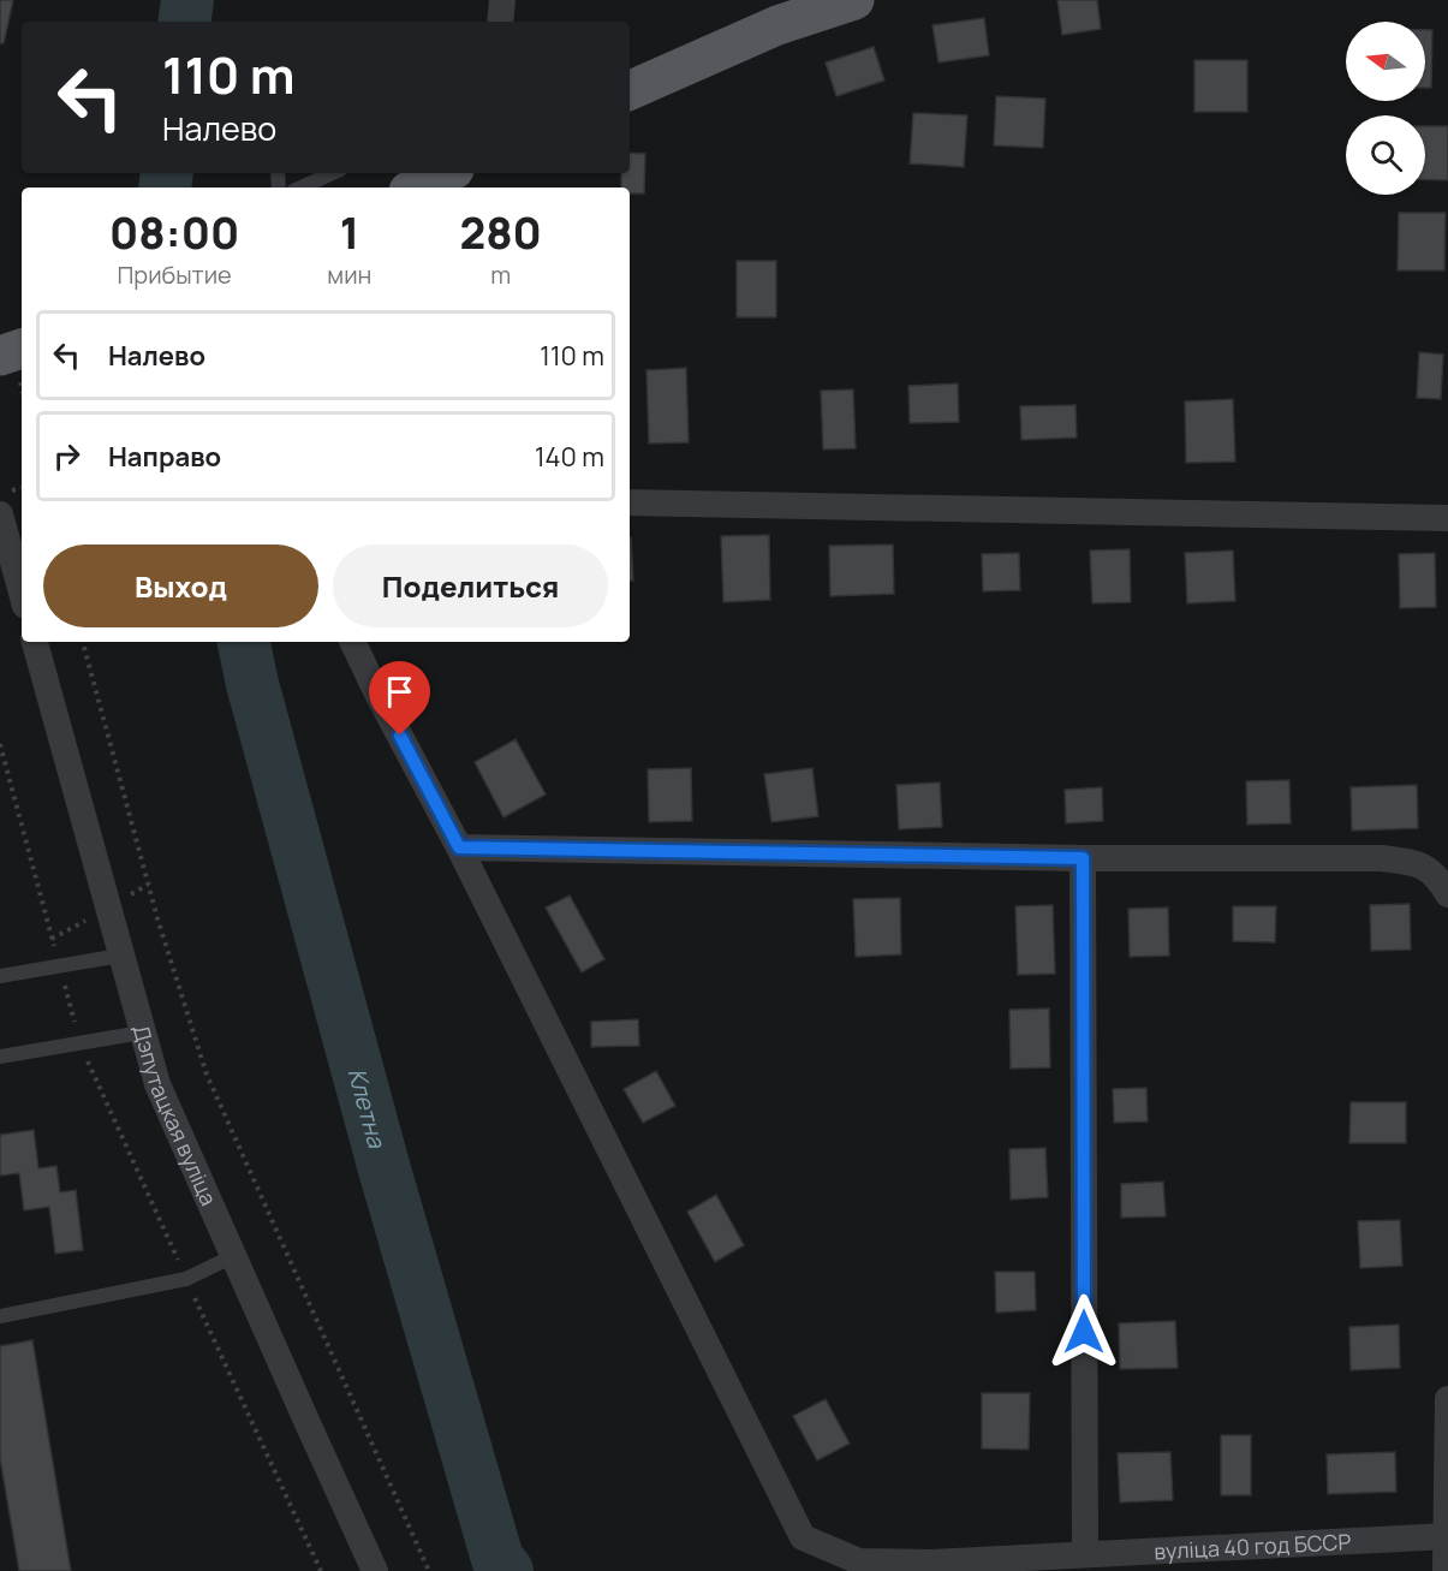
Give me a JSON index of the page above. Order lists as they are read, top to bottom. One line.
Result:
{"streets":{"street":["Дэпутацкая вуліца","вуліца 40 год БССР"]},"water":["Клетна"],"north":"left","page":{"turn":["110 m","Налево"],"eta":["08:00","Прибытие","1","мин","280","m"],"list":[{"name":"Налево","value":"110 m"},{"name":"Направо","value":"140 m"}],"buttons":["Выход","Поделиться"]}}
